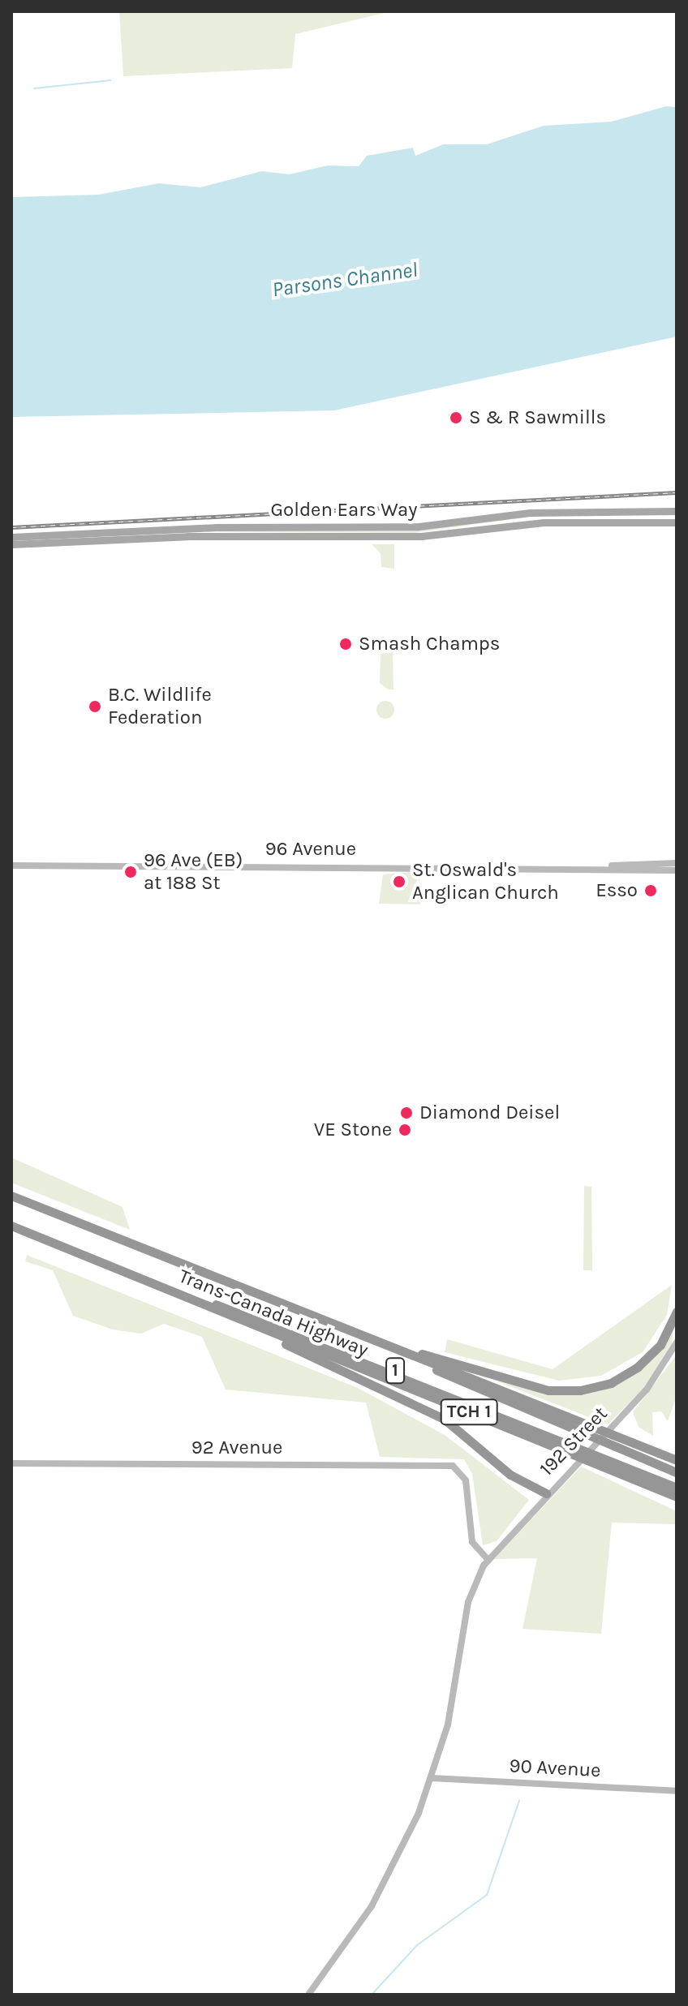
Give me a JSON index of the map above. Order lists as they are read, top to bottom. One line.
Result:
{"streets":{"highway":["Trans-Canada Highway","1","TCH 1"],"main road":["Golden Ears Way","96 Avenue","192 Street","92 Avenue","90 Avenue"]},"crossings":[["192 Street","92 Avenue"],["192 Street","90 Avenue"]],"water":["Parsons Channel"],"places":["S & R Sawmills","Smash Champs","B.C. Wildlife Federation","96 Ave (EB) at 188 St","St. Oswald's Anglican Church","Esso","Diamond Deisel","VE Stone"]}
